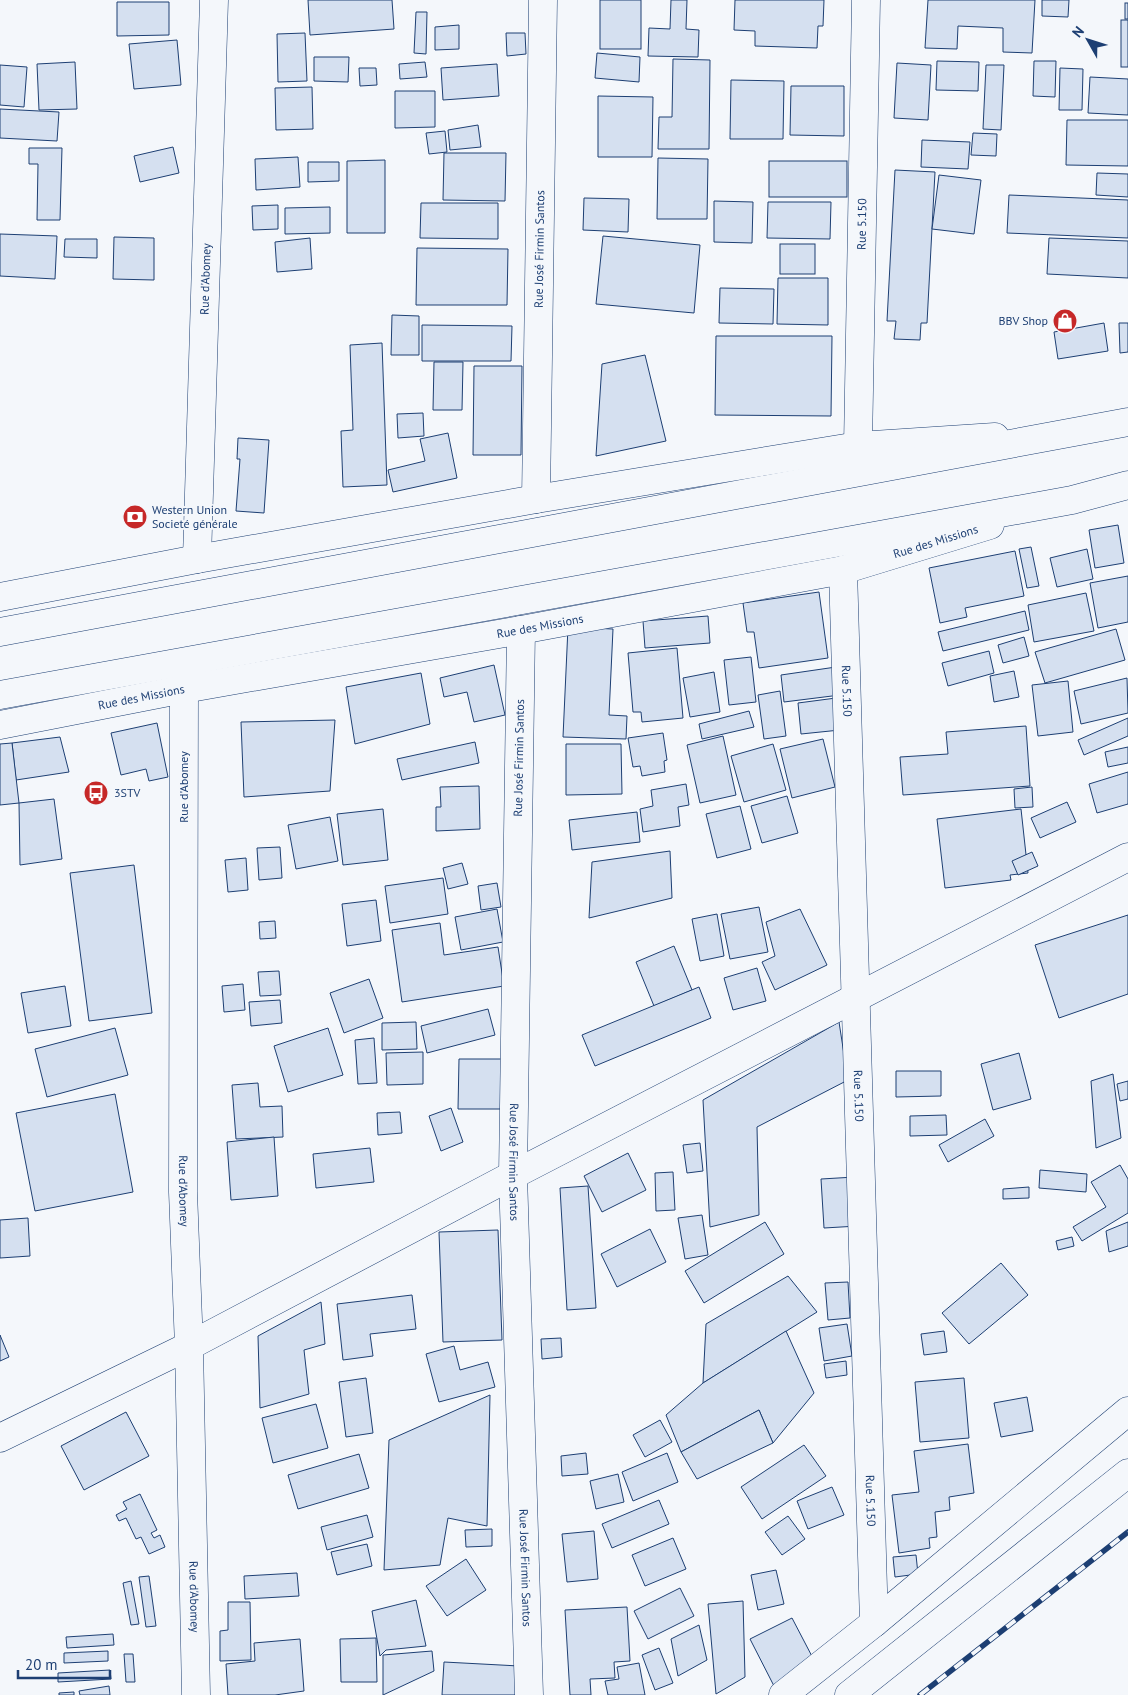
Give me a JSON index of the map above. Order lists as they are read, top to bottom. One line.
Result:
{"streets":{"main road":["Rue 5.150","Rue José Firmin Santos","Rue d'Abomey","Rue des Missions"]},"crossings":[["Rue 5.150","Rue des Missions"],["Rue José Firmin Santos","Rue des Missions"],["Rue d'Abomey","Rue des Missions"]],"places":{"shop":["BBV Shop"],"bank":["Western Union Societé générale"],"bus stop":["3STV"]},"scale_bar":"20 m","north":"top left"}
